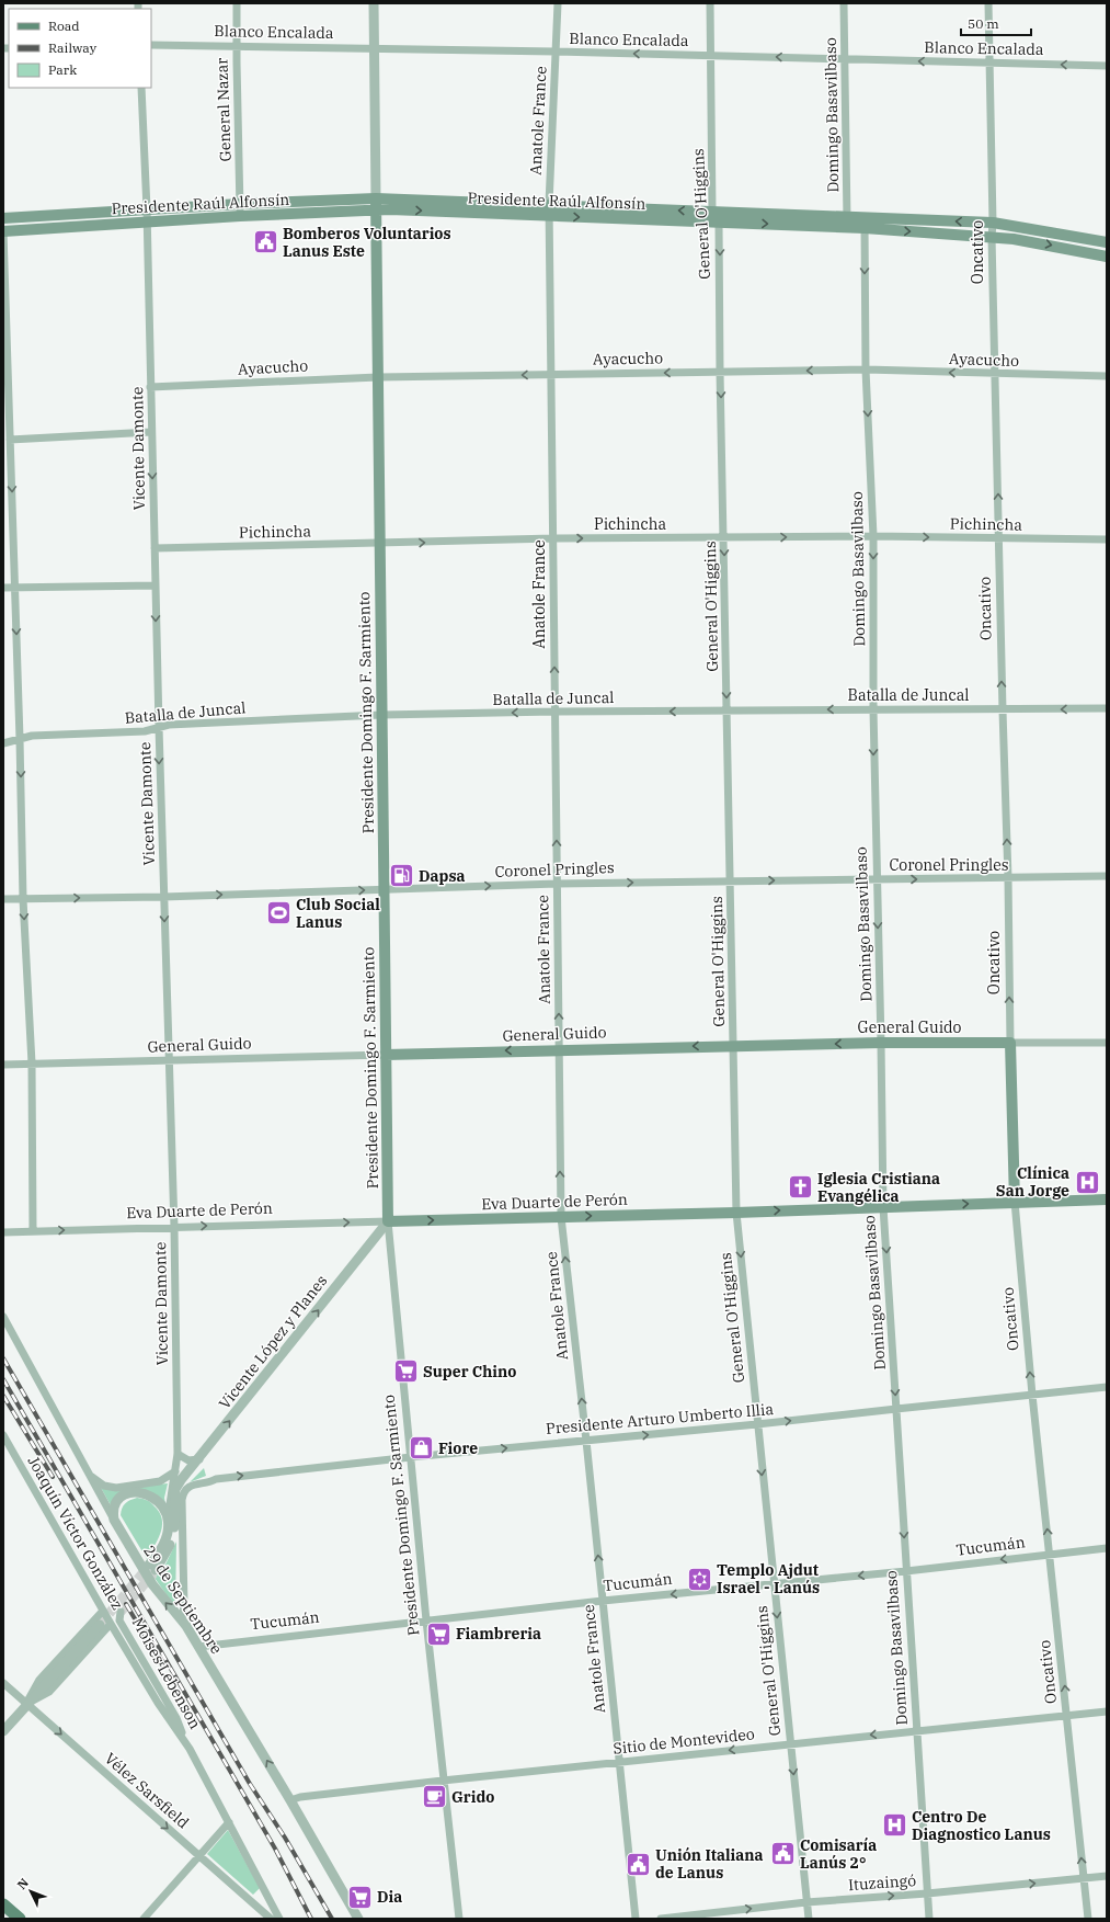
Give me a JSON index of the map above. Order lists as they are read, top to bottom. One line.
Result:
{"streets":{"main road":["Presidente Raúl Alfonsín","Oncativo","Presidente Domingo F. Sarmiento","General Guido","Eva Duarte de Perón"],"street":["Blanco Encalada","General Nazar","Domingo Basavilbaso","Anatole France","General O'Higgins","Ayacucho","Vicente Damonte","Pichincha","Batalla de Juncal","Coronel Pringles","Vicente López y Planes","Presidente Arturo Umberto Illia","Joaquín Víctor González","Tucumán","29 de Septiembre","Moises Lebenson","Sitio de Montevideo","Vélez Sarsfield","Ituzaingó"]},"crossings":[["Blanco Encalada","General Nazar"],["Blanco Encalada","Domingo Basavilbaso"],["Blanco Encalada","Anatole France"],["Blanco Encalada","General O'Higgins"],["Blanco Encalada","Oncativo"],["Blanco Encalada","Presidente Domingo F. Sarmiento"],["General Nazar","Presidente Raúl Alfonsín"],["Domingo Basavilbaso","Presidente Raúl Alfonsín"],["Domingo Basavilbaso","Ayacucho"],["Domingo Basavilbaso","Pichincha"],["Domingo Basavilbaso","Batalla de Juncal"],["Domingo Basavilbaso","Coronel Pringles"],["Domingo Basavilbaso","General Guido"],["Domingo Basavilbaso","Eva Duarte de Perón"],["Domingo Basavilbaso","Presidente Arturo Umberto Illia"],["Domingo Basavilbaso","Tucumán"],["Domingo Basavilbaso","Sitio de Montevideo"],["Domingo Basavilbaso","Ituzaingó"],["Anatole France","Presidente Raúl Alfonsín"],["Anatole France","Ayacucho"],["Anatole France","Pichincha"],["Anatole France","Batalla de Juncal"],["Anatole France","Coronel Pringles"],["Anatole France","General Guido"],["Anatole France","Eva Duarte de Perón"],["Anatole France","Presidente Arturo Umberto Illia"],["Anatole France","Tucumán"],["Anatole France","Sitio de Montevideo"],["Presidente Raúl Alfonsín","General O'Higgins"],["Presidente Raúl Alfonsín","Oncativo"],["Presidente Raúl Alfonsín","Vicente Damonte"],["Presidente Raúl Alfonsín","Presidente Domingo F. Sarmiento"],["General O'Higgins","Ayacucho"],["General O'Higgins","Pichincha"],["General O'Higgins","Batalla de Juncal"],["General O'Higgins","Coronel Pringles"],["General O'Higgins","General Guido"],["General O'Higgins","Eva Duarte de Perón"],["General O'Higgins","Presidente Arturo Umberto Illia"],["General O'Higgins","Tucumán"],["General O'Higgins","Sitio de Montevideo"],["General O'Higgins","Ituzaingó"],["Oncativo","Ayacucho"],["Oncativo","Pichincha"],["Oncativo","Batalla de Juncal"],["Oncativo","Coronel Pringles"],["Oncativo","General Guido"],["Oncativo","Eva Duarte de Perón"],["Oncativo","Presidente Arturo Umberto Illia"],["Oncativo","Tucumán"],["Oncativo","Sitio de Montevideo"],["Oncativo","Ituzaingó"],["Ayacucho","Vicente Damonte"],["Ayacucho","Presidente Domingo F. Sarmiento"],["Vicente Damonte","Pichincha"],["Vicente Damonte","Batalla de Juncal"],["Vicente Damonte","Coronel Pringles"],["Vicente Damonte","General Guido"],["Vicente Damonte","Eva Duarte de Perón"],["Pichincha","Presidente Domingo F. Sarmiento"],["Batalla de Juncal","Presidente Domingo F. Sarmiento"],["Presidente Domingo F. Sarmiento","Coronel Pringles"],["Presidente Domingo F. Sarmiento","General Guido"],["Presidente Domingo F. Sarmiento","Eva Duarte de Perón"],["Presidente Domingo F. Sarmiento","Vicente López y Planes"],["Presidente Domingo F. Sarmiento","Presidente Arturo Umberto Illia"],["Presidente Domingo F. Sarmiento","Tucumán"],["Presidente Domingo F. Sarmiento","Sitio de Montevideo"],["Eva Duarte de Perón","Vicente López y Planes"],["Vicente López y Planes","Presidente Arturo Umberto Illia"],["Joaquín Víctor González","Moises Lebenson"],["Tucumán","29 de Septiembre"],["29 de Septiembre","Sitio de Montevideo"]],"one_way":["Blanco Encalada","Domingo Basavilbaso","Anatole France","General O'Higgins","Oncativo","Ayacucho","Vicente Damonte","Pichincha","Batalla de Juncal","Coronel Pringles","General Guido","Eva Duarte de Perón","Vicente López y Planes","Presidente Arturo Umberto Illia","Tucumán","29 de Septiembre","Sitio de Montevideo","Vélez Sarsfield","Ituzaingó"],"places":{"public building":["Bomberos Voluntarios Lanus Este","Comisaría Lanús 2°","Unión Italiana de Lanus"],"fuel station":["Dapsa"],"sports":["Club Social Lanus"],"hospital":["Clínica San Jorge","Centro De Diagnostico Lanus"],"church":["Iglesia Cristiana Evangélica"],"supermarket":["Super Chino","Fiambreria","Dia"],"shop":["Fiore"],"synagogue":["Templo Ajdut Israel - Lanús"],"cafe":["Grido"]},"legend":["Road","Railway","Park"],"scale_bar":"50 m","north":"top left"}
